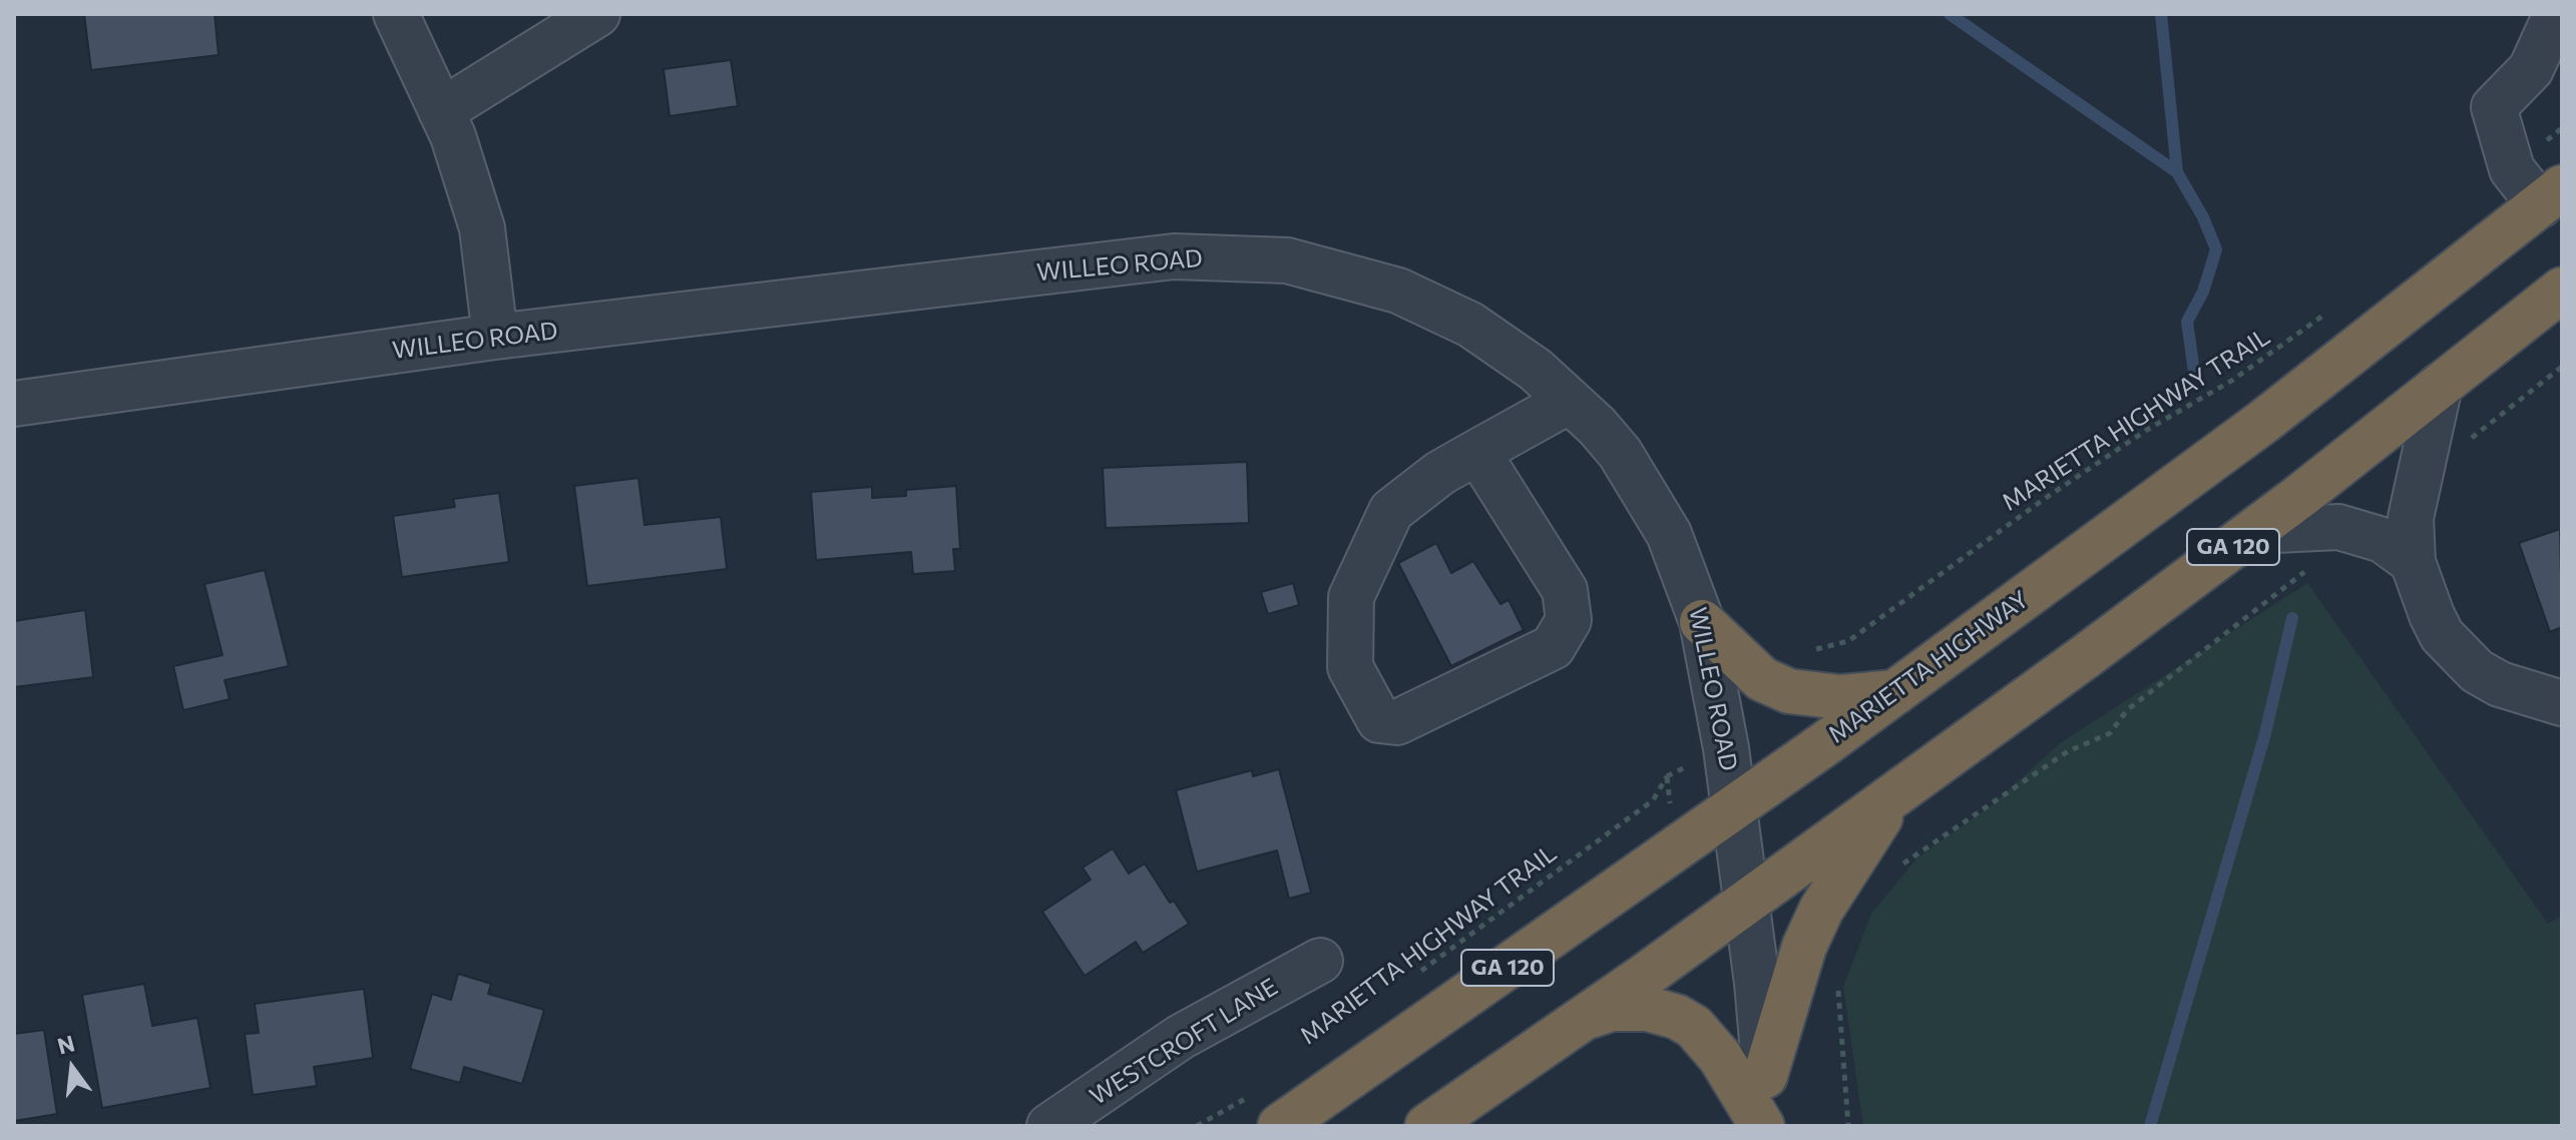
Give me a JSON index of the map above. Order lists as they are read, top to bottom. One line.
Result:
{"streets":{"highway":["GA 120","MARIETTA HIGHWAY"],"street":["WILLEO ROAD","WESTCROFT LANE"],"path":["MARIETTA HIGHWAY TRAIL"]},"crossings":[["WILLEO ROAD","GA 120"],["WILLEO ROAD","MARIETTA HIGHWAY"]],"north":"top"}
